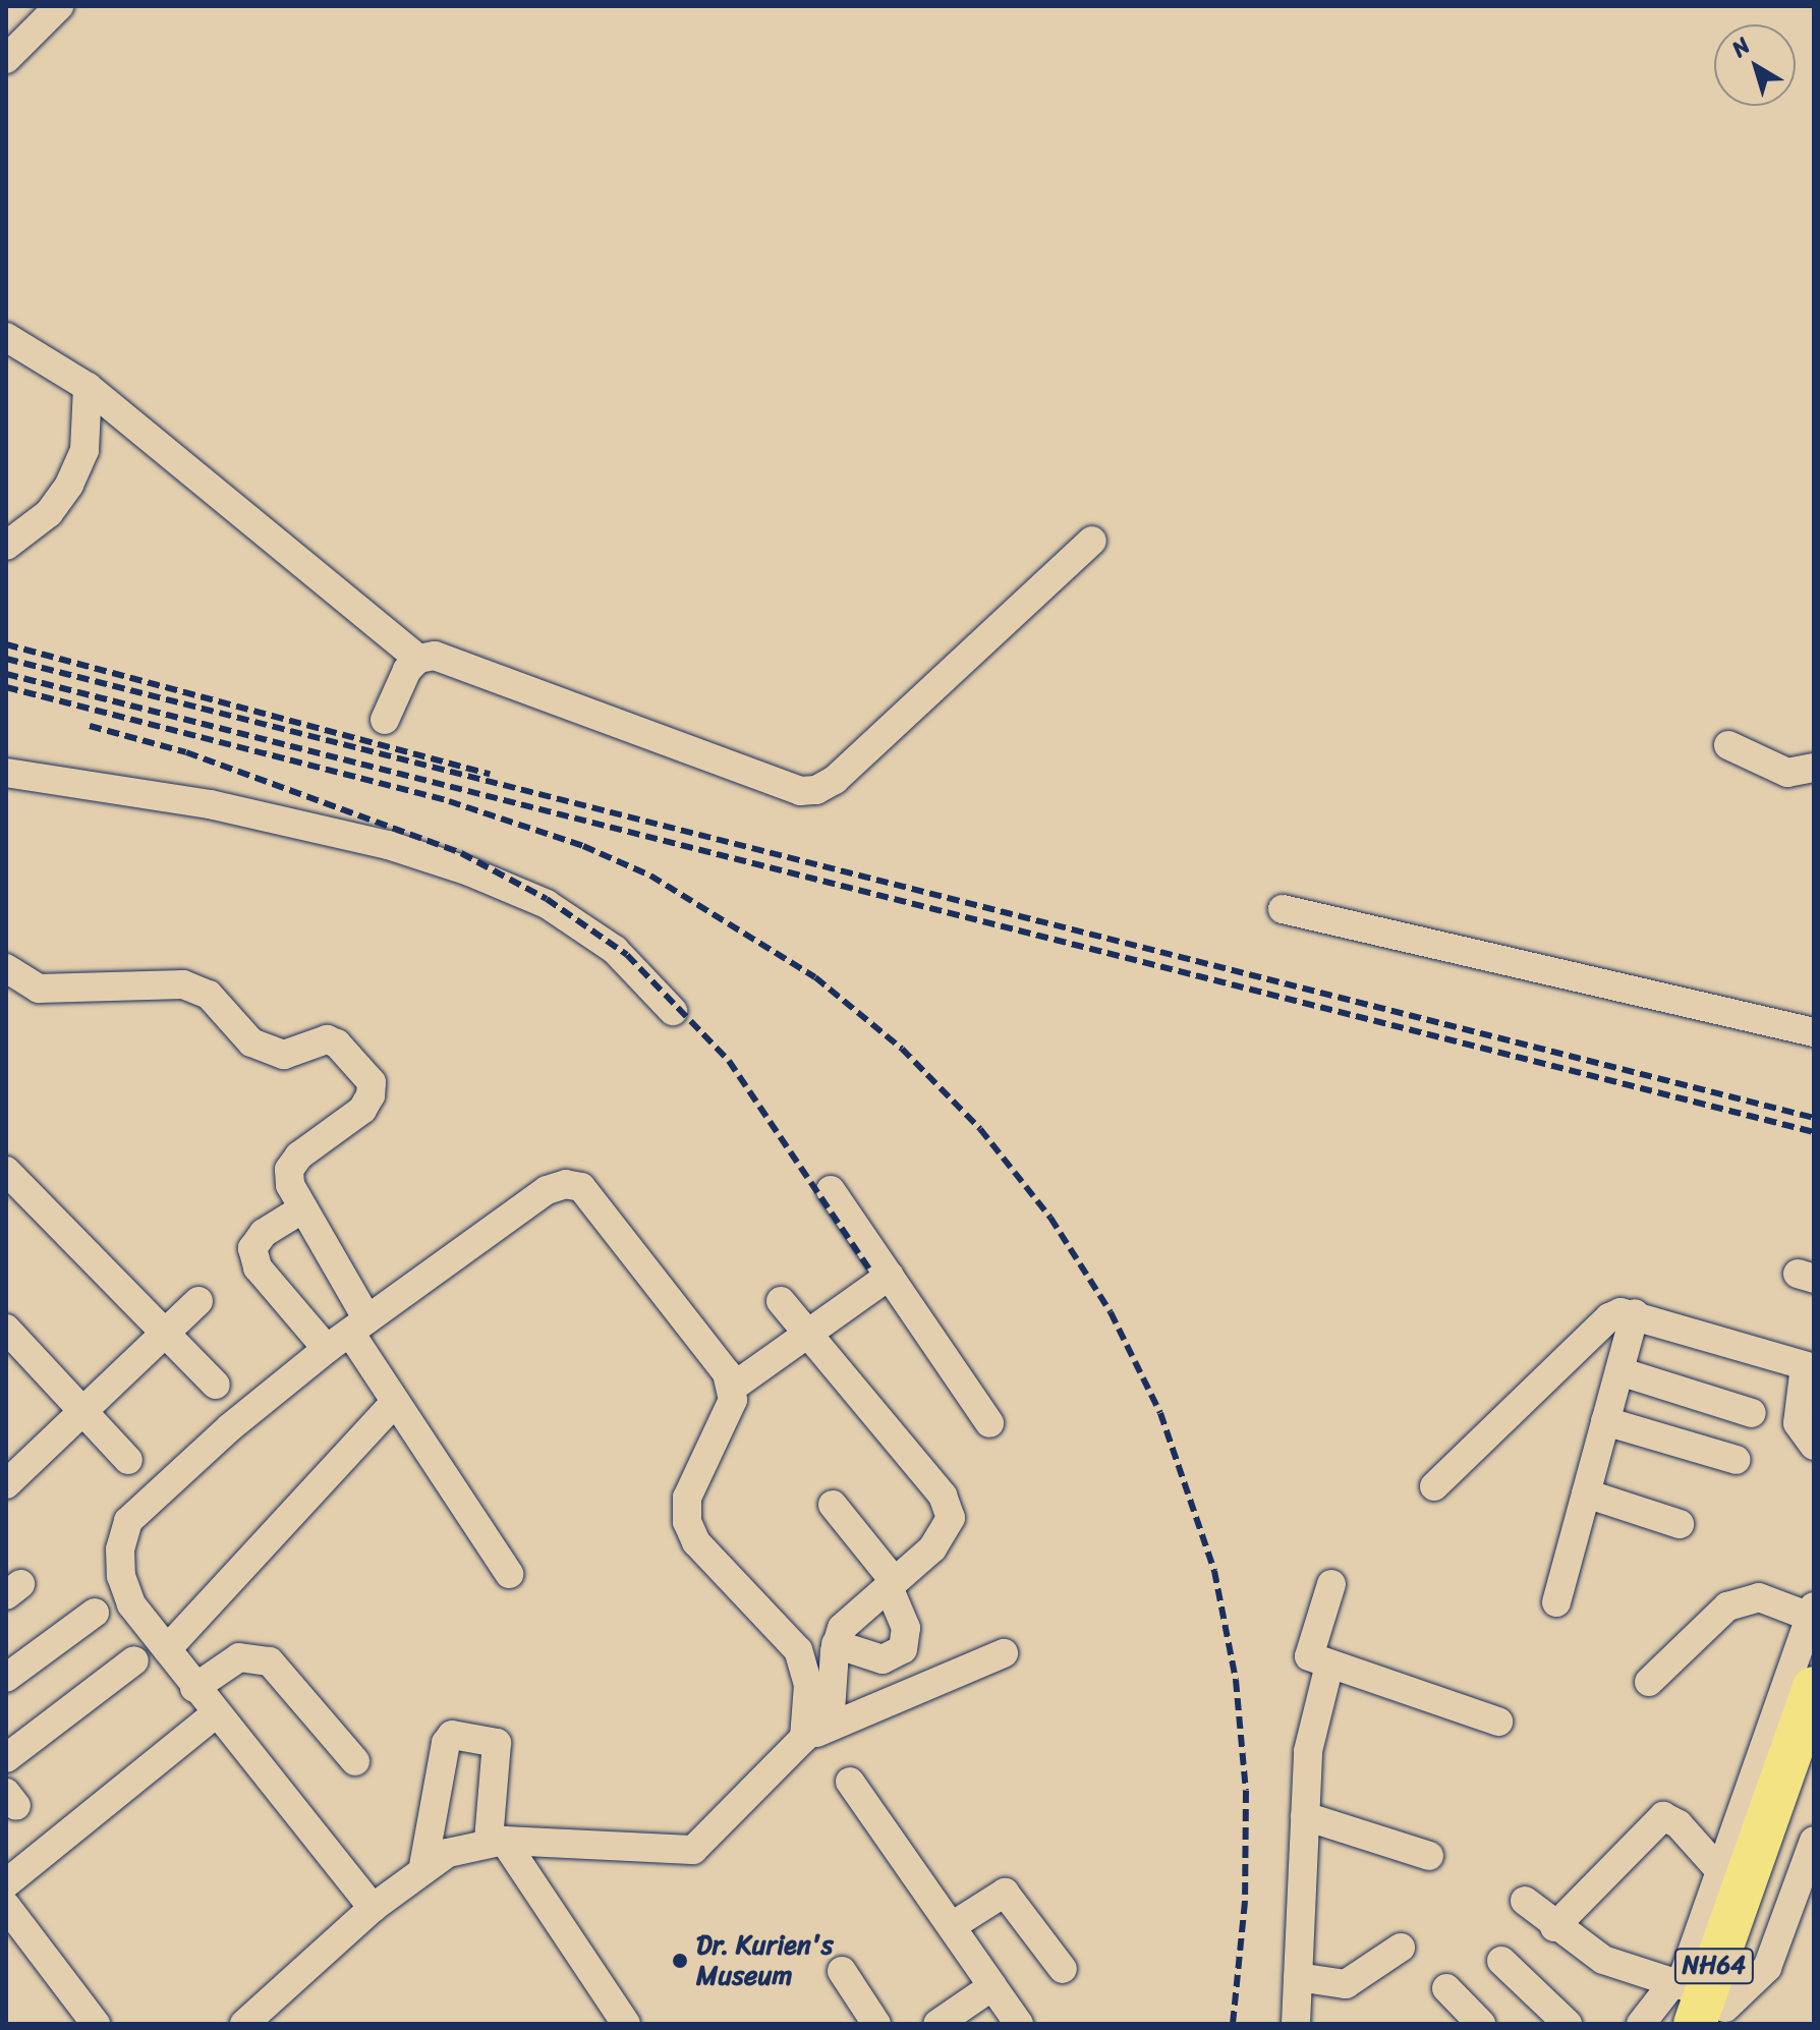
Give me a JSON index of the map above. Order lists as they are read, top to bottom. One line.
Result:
{"streets":{"highway":["NH64"]},"places":["Dr. Kurien's Museum"],"north":"top left"}
